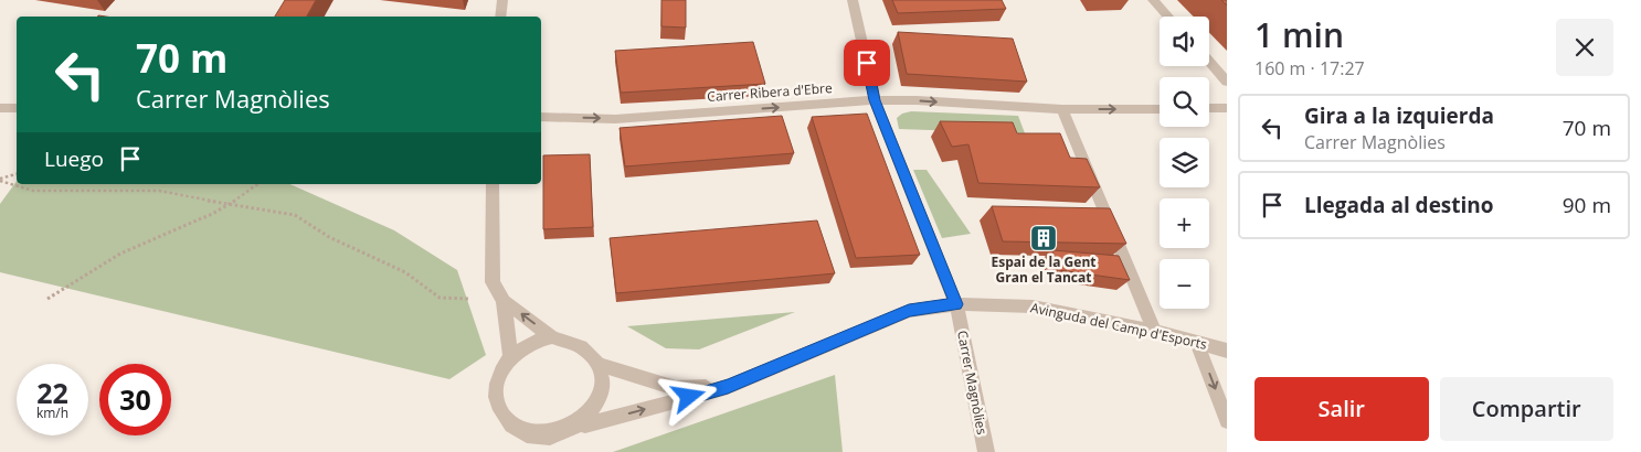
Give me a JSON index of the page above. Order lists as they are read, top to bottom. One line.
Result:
{"streets":{"street":["Carrer Ribera d'Ebre","Avinguda del Camp d'Esports","Carrer Magnòlies"]},"crossings":[["Carrer Ribera d'Ebre","Carrer Magnòlies"],["Avinguda del Camp d'Esports","Carrer Magnòlies"]],"one_way":["Carrer Ribera d'Ebre"],"places":{"building":["Espai de la Gent Gran el Tancat"]},"page":{"heading":["1 min","160 m · 17:27"],"map_buttons":["+","−"],"turn":["70 m","Carrer Magnòlies"],"list":[{"name":"Gira a la izquierda","note":"Carrer Magnòlies","value":"70 m"},{"name":"Llegada al destino","value":"90 m"}],"then":"Luego","speed":"22 km/h","limit":"30","buttons":["Salir","Compartir"]}}
